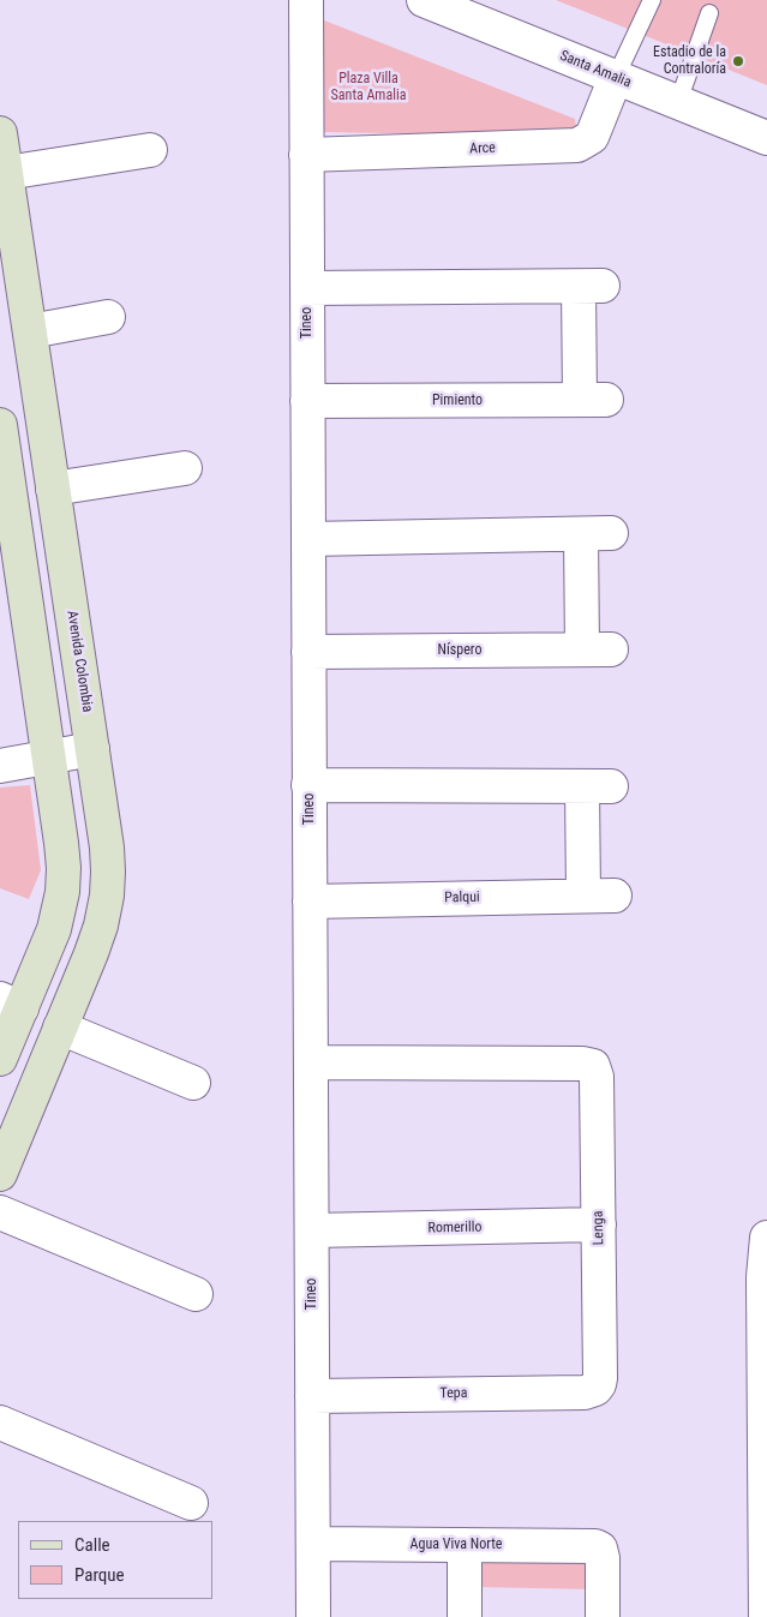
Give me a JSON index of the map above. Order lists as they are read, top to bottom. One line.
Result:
{"streets":{"main road":["Avenida Colombia"],"street":["Santa Amalia","Arce","Tineo","Pimiento","Níspero","Palqui","Romerillo","Lenga","Tepa","Agua Viva Norte"]},"crossings":[["Santa Amalia","Arce"],["Arce","Tineo"],["Tineo","Pimiento"],["Tineo","Níspero"],["Tineo","Palqui"],["Tineo","Romerillo"],["Tineo","Lenga"],["Tineo","Tepa"],["Tineo","Agua Viva Norte"],["Romerillo","Lenga"],["Lenga","Tepa"]],"parks":["Plaza Villa Santa Amalia"],"places":["Estadio de la Contraloría"],"legend":["Calle","Parque"]}
